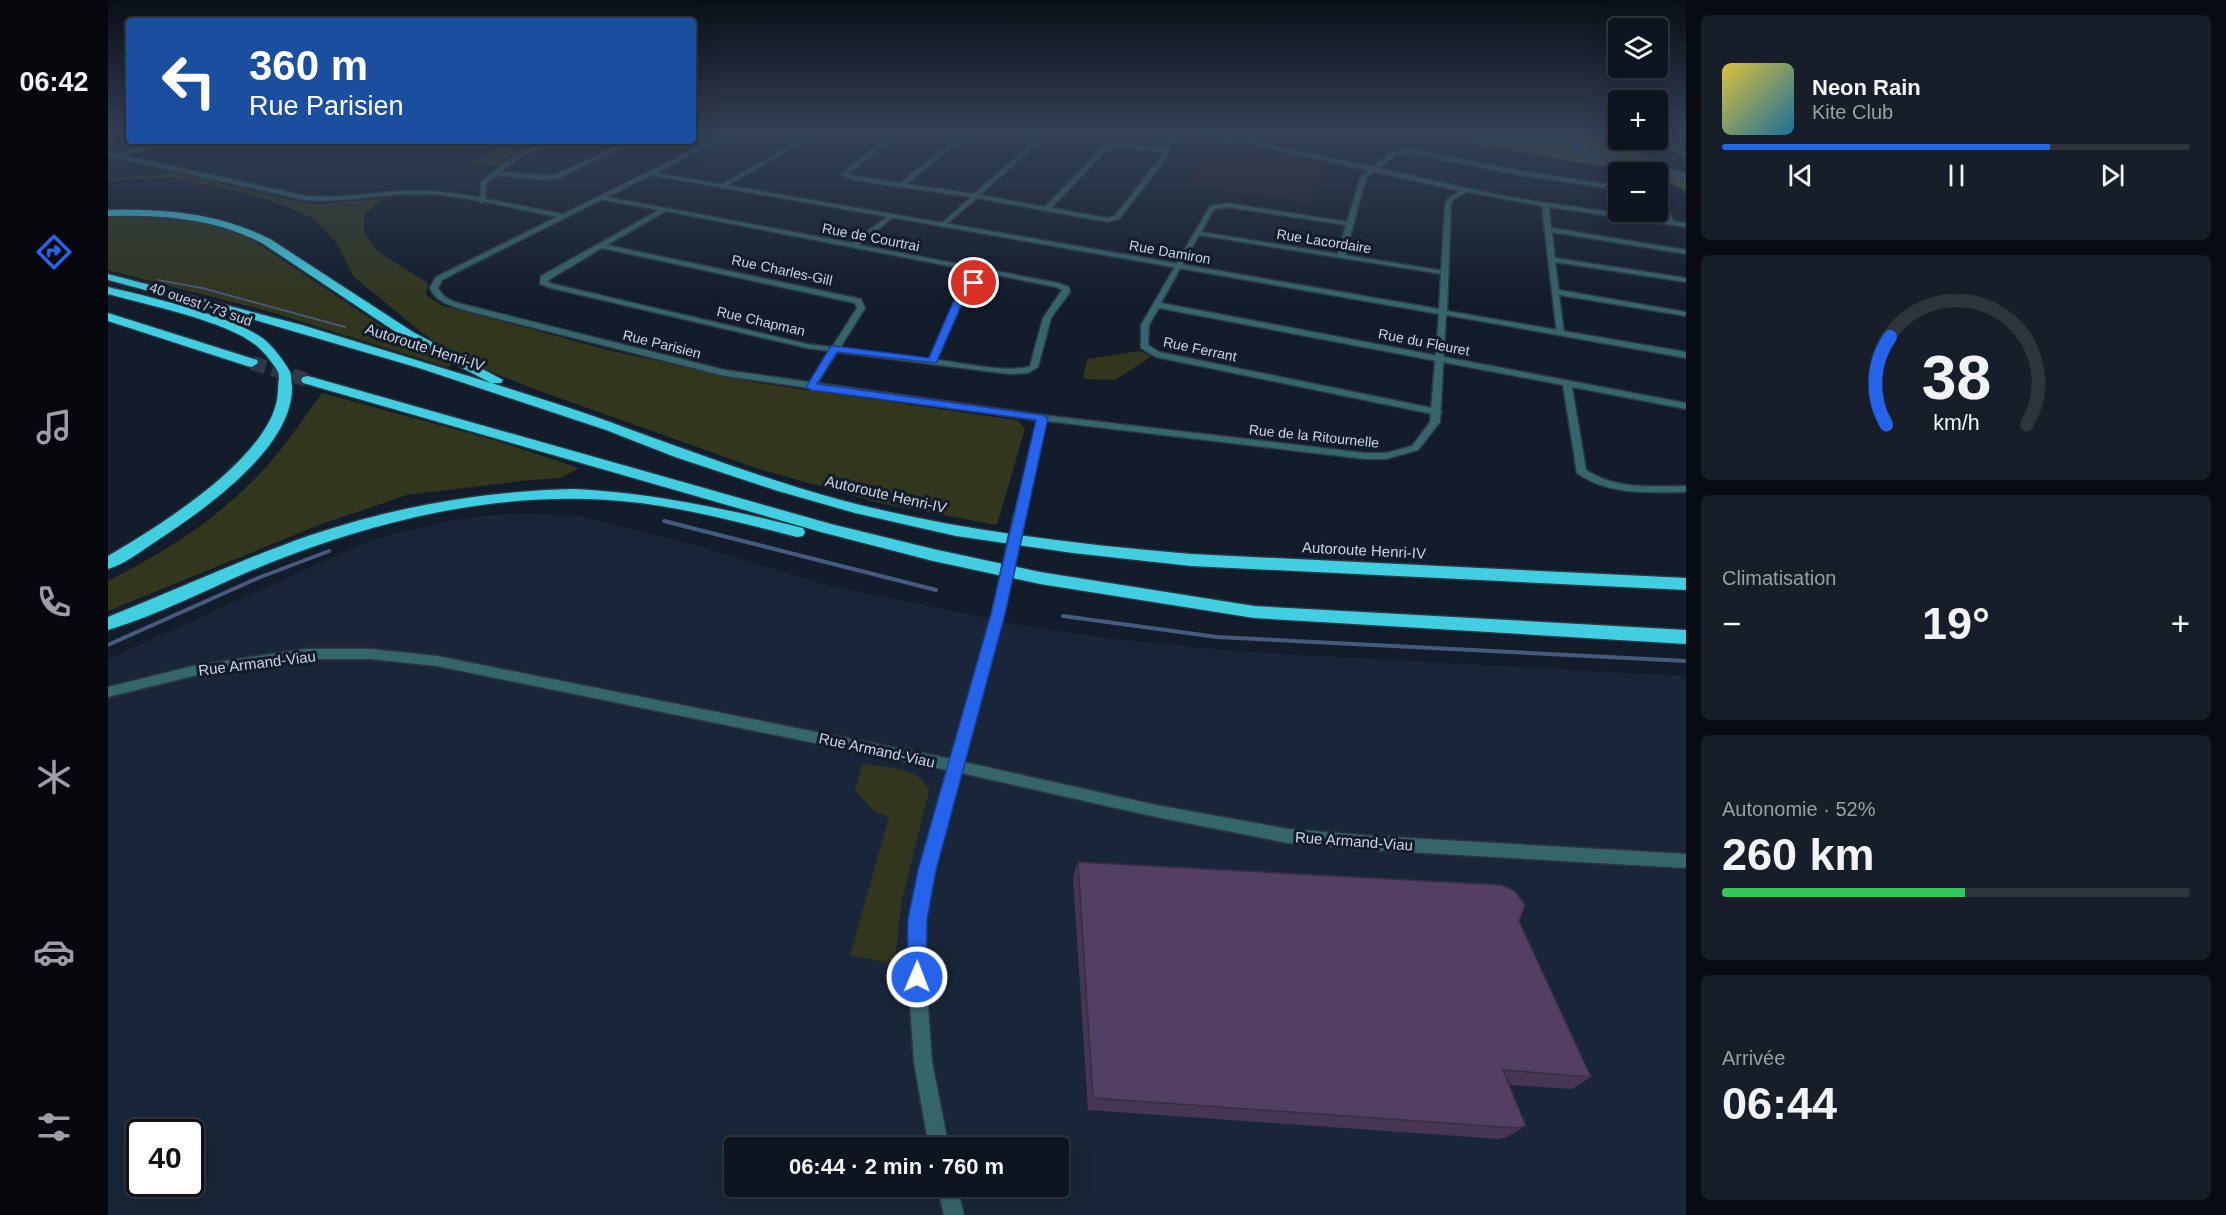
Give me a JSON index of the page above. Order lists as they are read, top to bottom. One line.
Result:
{"streets":{"highway":["40 ouest / 73 sud","Autoroute Henri-IV"],"street":["Rue de Courtrai","Rue Lacordaire","Rue Damiron","Rue Charles-Gill","Rue Chapman","Rue du Fleuret","Rue Parisien","Rue Ferrant","Rue de la Ritournelle","Rue Armand-Viau"]},"crossings":[["Rue de Courtrai","Rue Chapman"],["Rue Lacordaire","Rue Ferrant"],["Rue Lacordaire","Rue de la Ritournelle"],["Rue Damiron","Rue Ferrant"],["Rue Damiron","Rue de la Ritournelle"],["Rue Charles-Gill","Rue Chapman"],["Rue Charles-Gill","Rue Parisien"],["Rue du Fleuret","Rue Ferrant"],["Rue du Fleuret","Rue de la Ritournelle"],["Rue Parisien","Rue de la Ritournelle"],["Rue Ferrant","Rue de la Ritournelle"]],"page":{"tabs":"06:42","map_buttons":["+","−"],"turn":["360 m","Rue Parisien"],"song":["Neon Rain","Kite Club"],"tile":["Climatisation",["Autonomie · 52%","260 km"],["Arrivée","06:44"]],"heat":["−","19°","+"],"limit":"40","trip":"06:44 · 2 min · 760 m","gauge":["38","km/h"]}}
